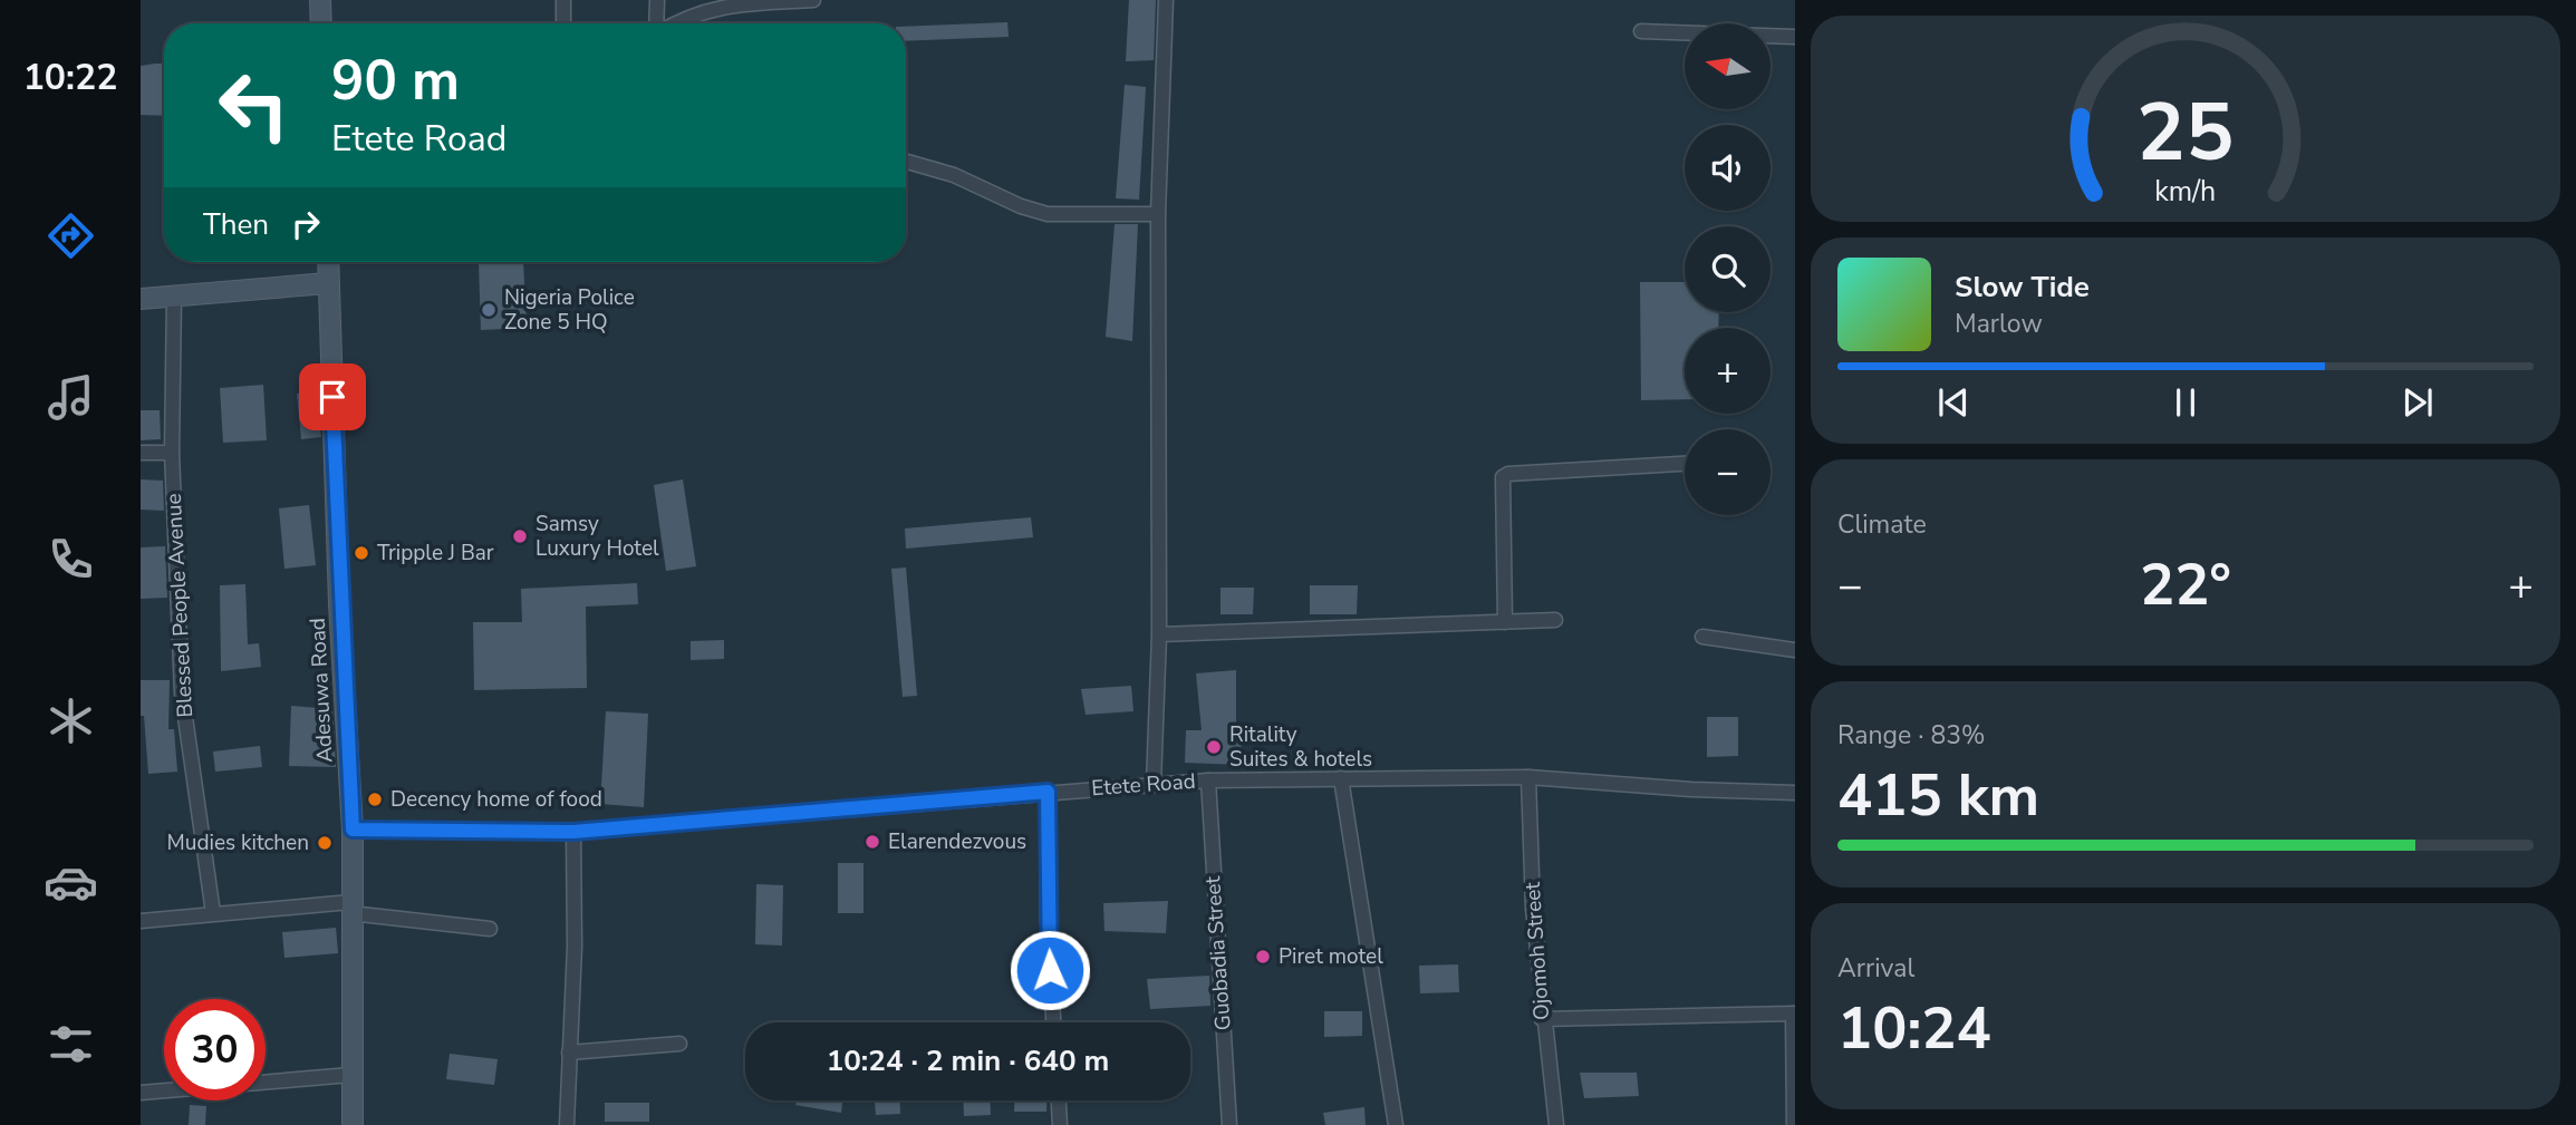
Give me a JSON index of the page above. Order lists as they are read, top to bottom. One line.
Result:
{"streets":{"street":["Blessed People Avenue","Adesuwa Road","Etete Road","Ojomoh Street","Guobadia Street"]},"crossings":[["Adesuwa Road","Etete Road"],["Etete Road","Ojomoh Street"],["Etete Road","Guobadia Street"]],"places":["Nigeria Police Zone 5 HQ","Samsy Luxury Hotel","Tripple J Bar","Ritality Suites & hotels","Decency home of food","Elarendezvous","Mudies kitchen","Piret motel"],"north":"left","page":{"tabs":"10:22","map_buttons":["+","−"],"turn":["90 m","Etete Road"],"then":"Then","song":["Slow Tide","Marlow"],"tile":["Climate",["Range · 83%","415 km"],["Arrival","10:24"]],"heat":["−","22°","+"],"limit":"30","trip":"10:24 · 2 min · 640 m","gauge":["25","km/h"]}}
